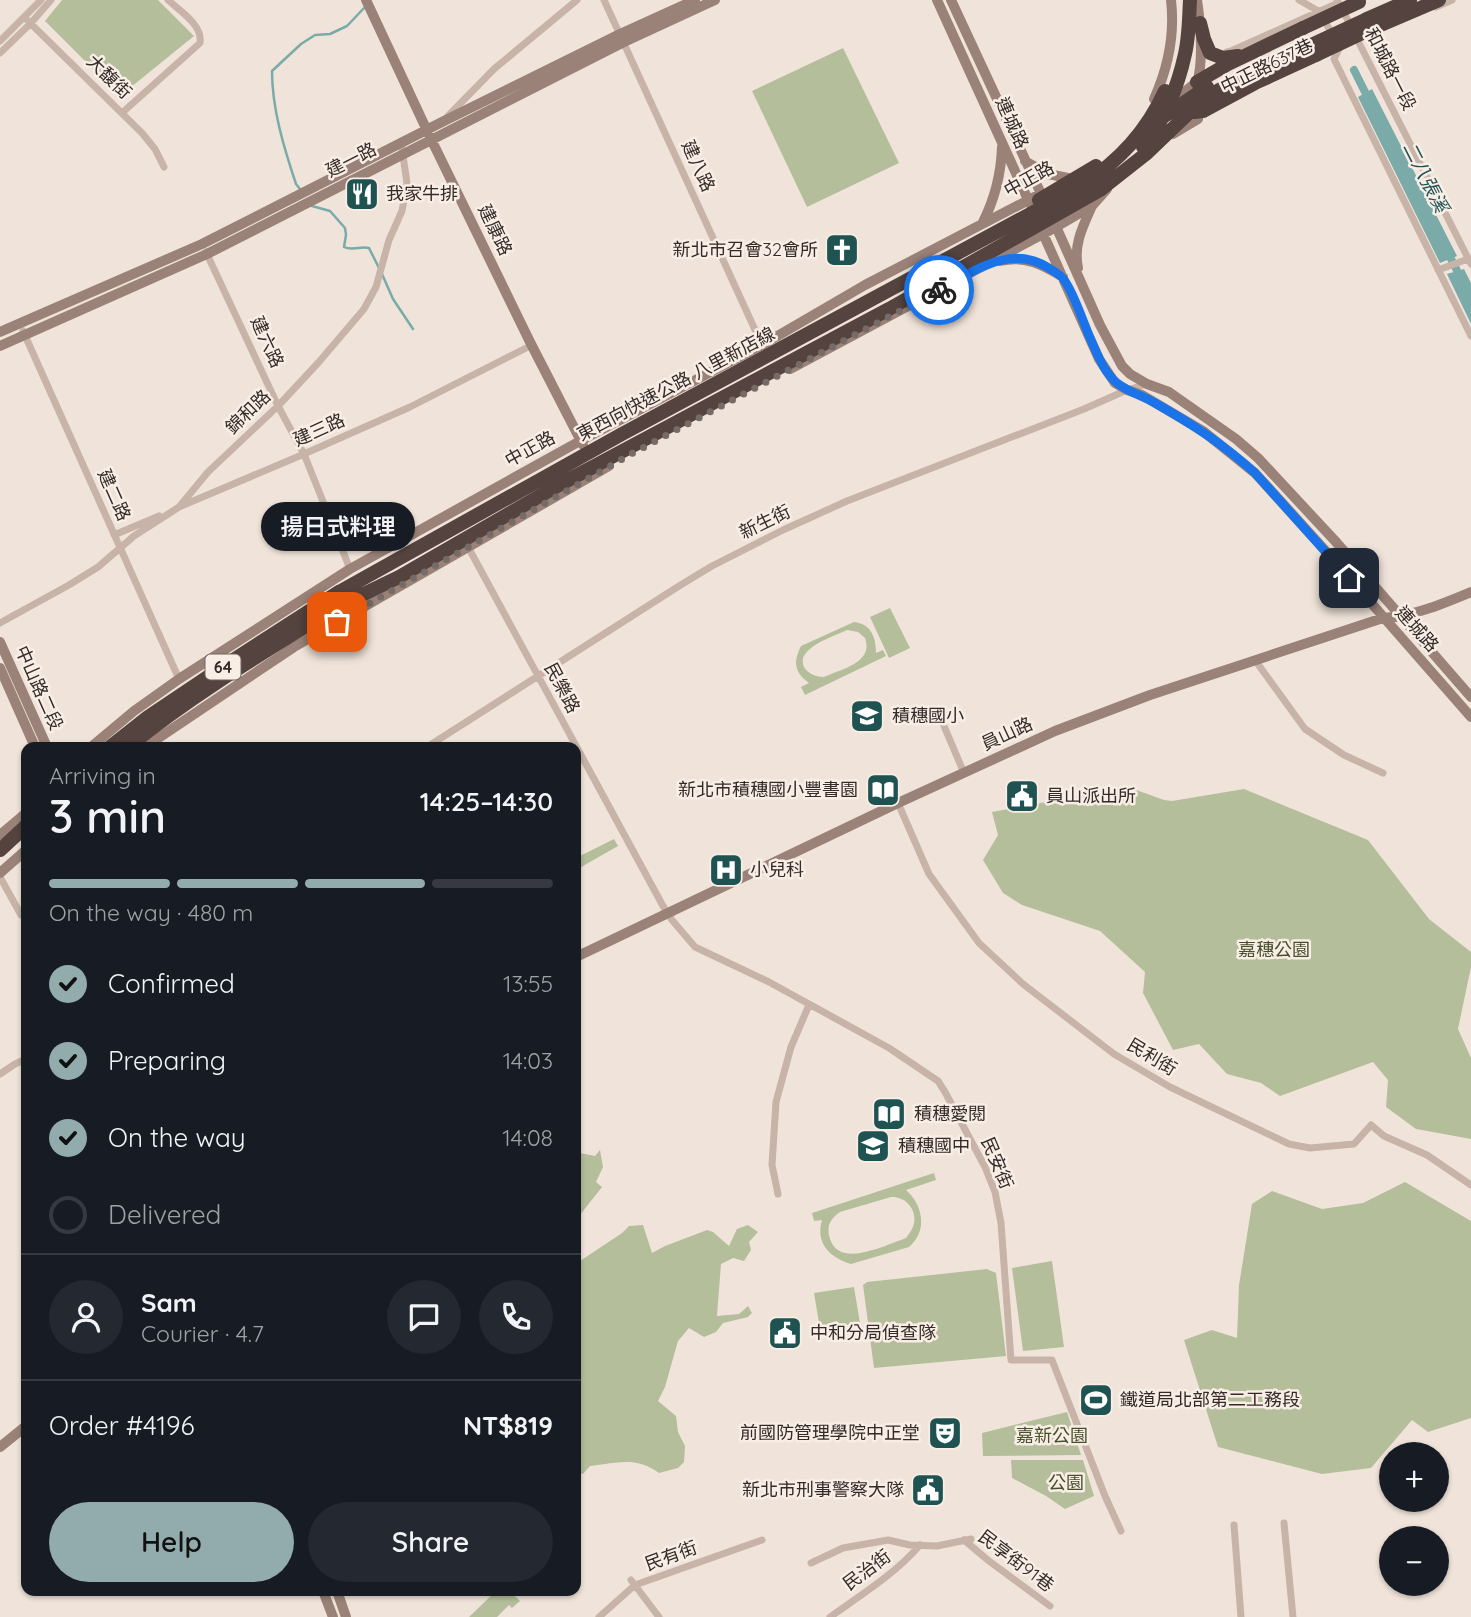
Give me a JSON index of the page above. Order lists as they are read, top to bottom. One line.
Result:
{"streets":{"highway":["東西向快速公路 八里新店線","64"],"main road":["連城路","建一路","中正路","建康路","中山路二段","員山路"],"street":["中正路637巷","和城路一段","大馥街","建八路","建六路","錦和路","建三路","建二路","新生街","民樂路","民利街","民安街","民有街","民享街91巷","民治街"]},"crossings":[["中正路637巷","和城路一段"],["連城路","中正路"],["連城路","新生街"],["連城路","員山路"],["建一路","建八路"],["建一路","建康路"],["建一路","建六路"],["建一路","錦和路"],["建一路","建二路"],["建八路","中正路"],["中正路","建康路"],["中正路","建六路"],["中正路","建二路"],["中正路","民樂路"],["建康路","建三路"],["建六路","錦和路"],["建六路","建三路"],["錦和路","建三路"],["錦和路","建二路"],["建三路","建二路"],["新生街","民樂路"],["民樂路","員山路"],["民樂路","民安街"],["員山路","民利街"],["員山路","民安街"],["民享街91巷","民治街"]],"water":["二八張溪"],"parks":["嘉穗公園","嘉新公園","公園"],"places":{"restaurant":["我家牛排"],"church":["新北市召會32會所"],"other":["揚日式料理"],"school or university":["積穗國小","積穗國中"],"library":["新北市積穗國小豐書園","積穗愛閱"],"public building":["員山派出所","中和分局偵查隊","新北市刑事警察大隊"],"hospital":["小兒科"],"sports":["鐵道局北部第二工務段"],"theatre":["前國防管理學院中正堂"]},"page":{"bubble":"揚日式料理","heading":["3 min","Arriving in","14:25–14:30"],"panel":["Sam","Courier · 4.7","Order #4196","NT$819"],"bar":"On the way · 480 m","list":[["Confirmed","13:55"],["Preparing","14:03"],["On the way","14:08"],"Delivered"],"map_buttons":["+","−"],"buttons":["Help","Share"]}}
